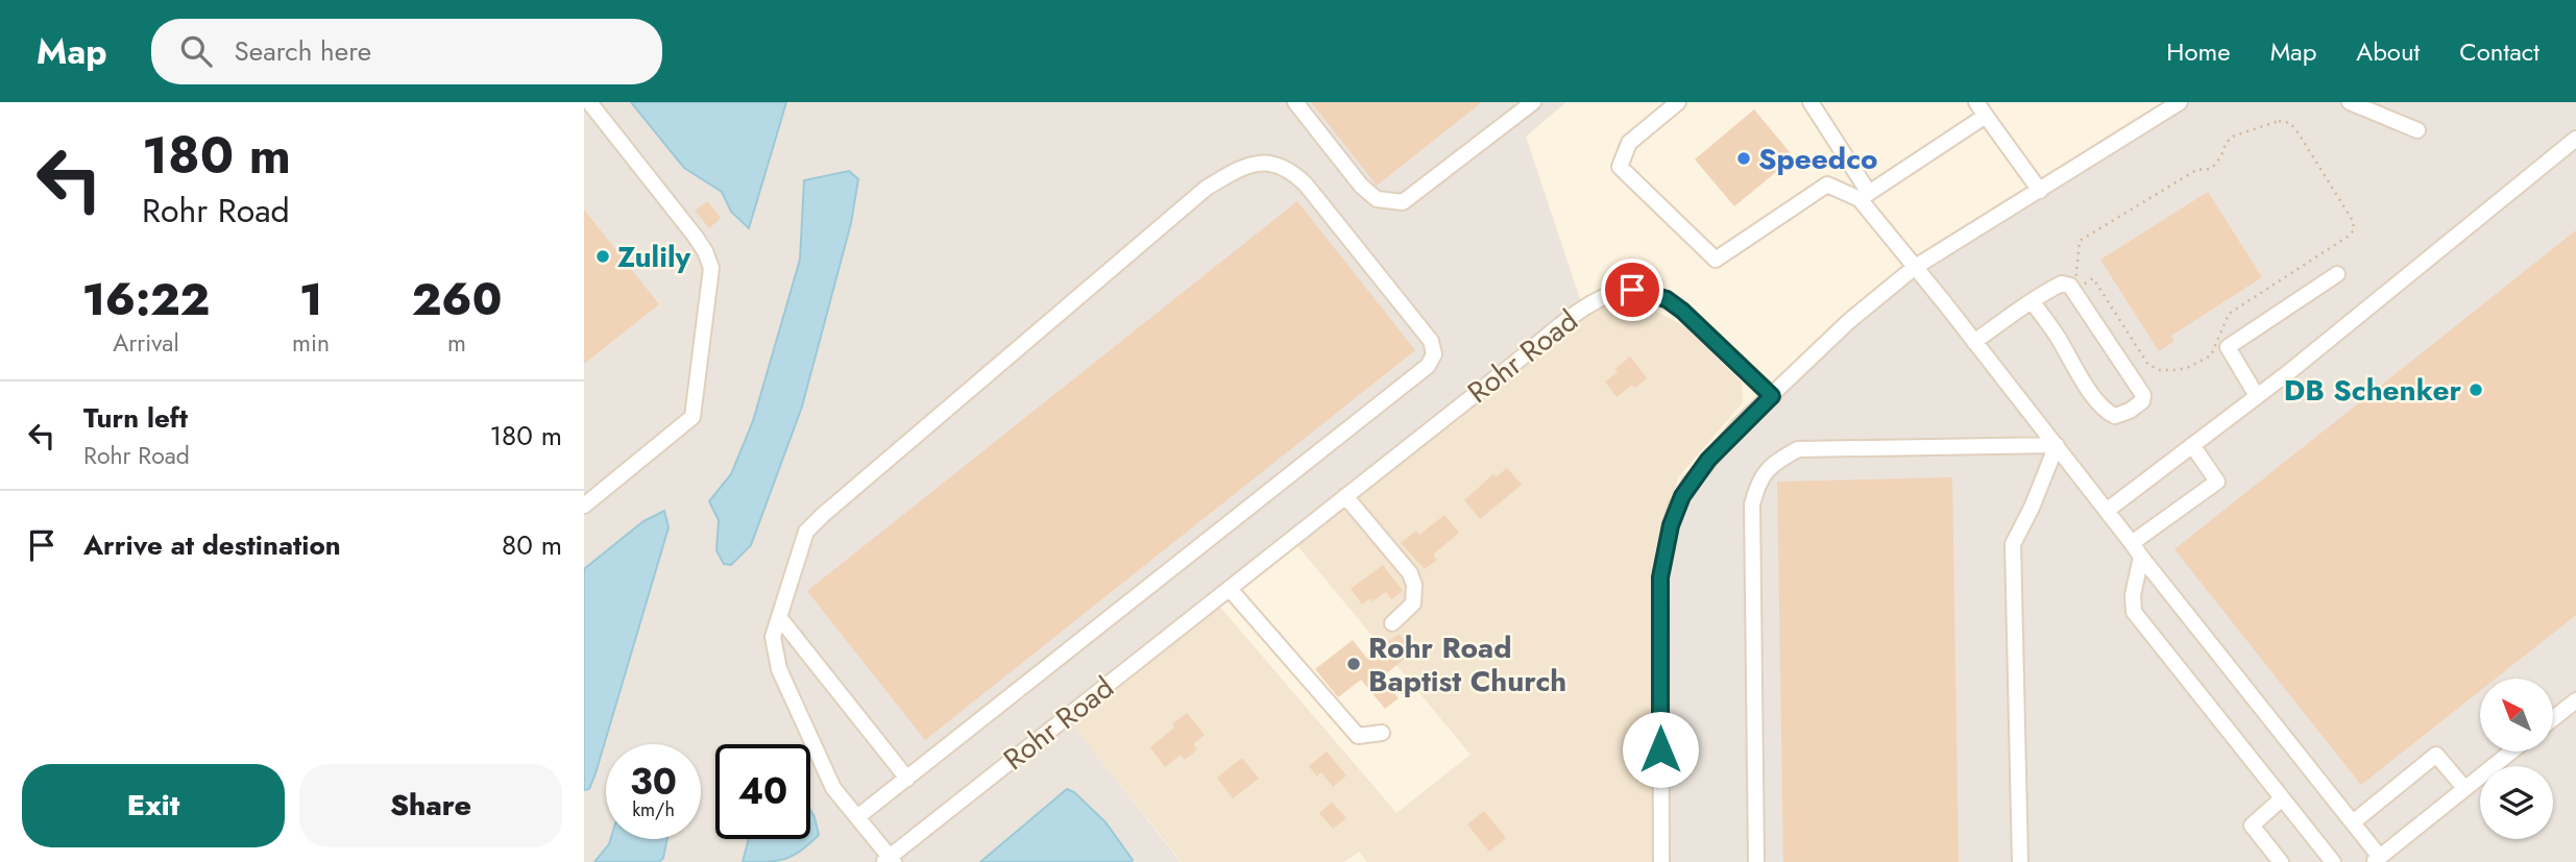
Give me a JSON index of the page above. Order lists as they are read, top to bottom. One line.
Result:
{"streets":{"street":["Rohr Road"]},"places":["Speedco","Zulily","DB Schenker","Rohr Road Baptist Church"],"north":"top left","page":{"header":"Map","search":"Search here","nav":["Home","Map","About","Contact"],"turn":["180 m","Rohr Road"],"eta":["16:22","Arrival","1","min","260","m"],"list":[{"name":"Turn left","note":"Rohr Road","value":"180 m"},{"name":"Arrive at destination","value":"80 m"}],"speed":"30 km/h","limit":"40","buttons":["Exit","Share"]}}
